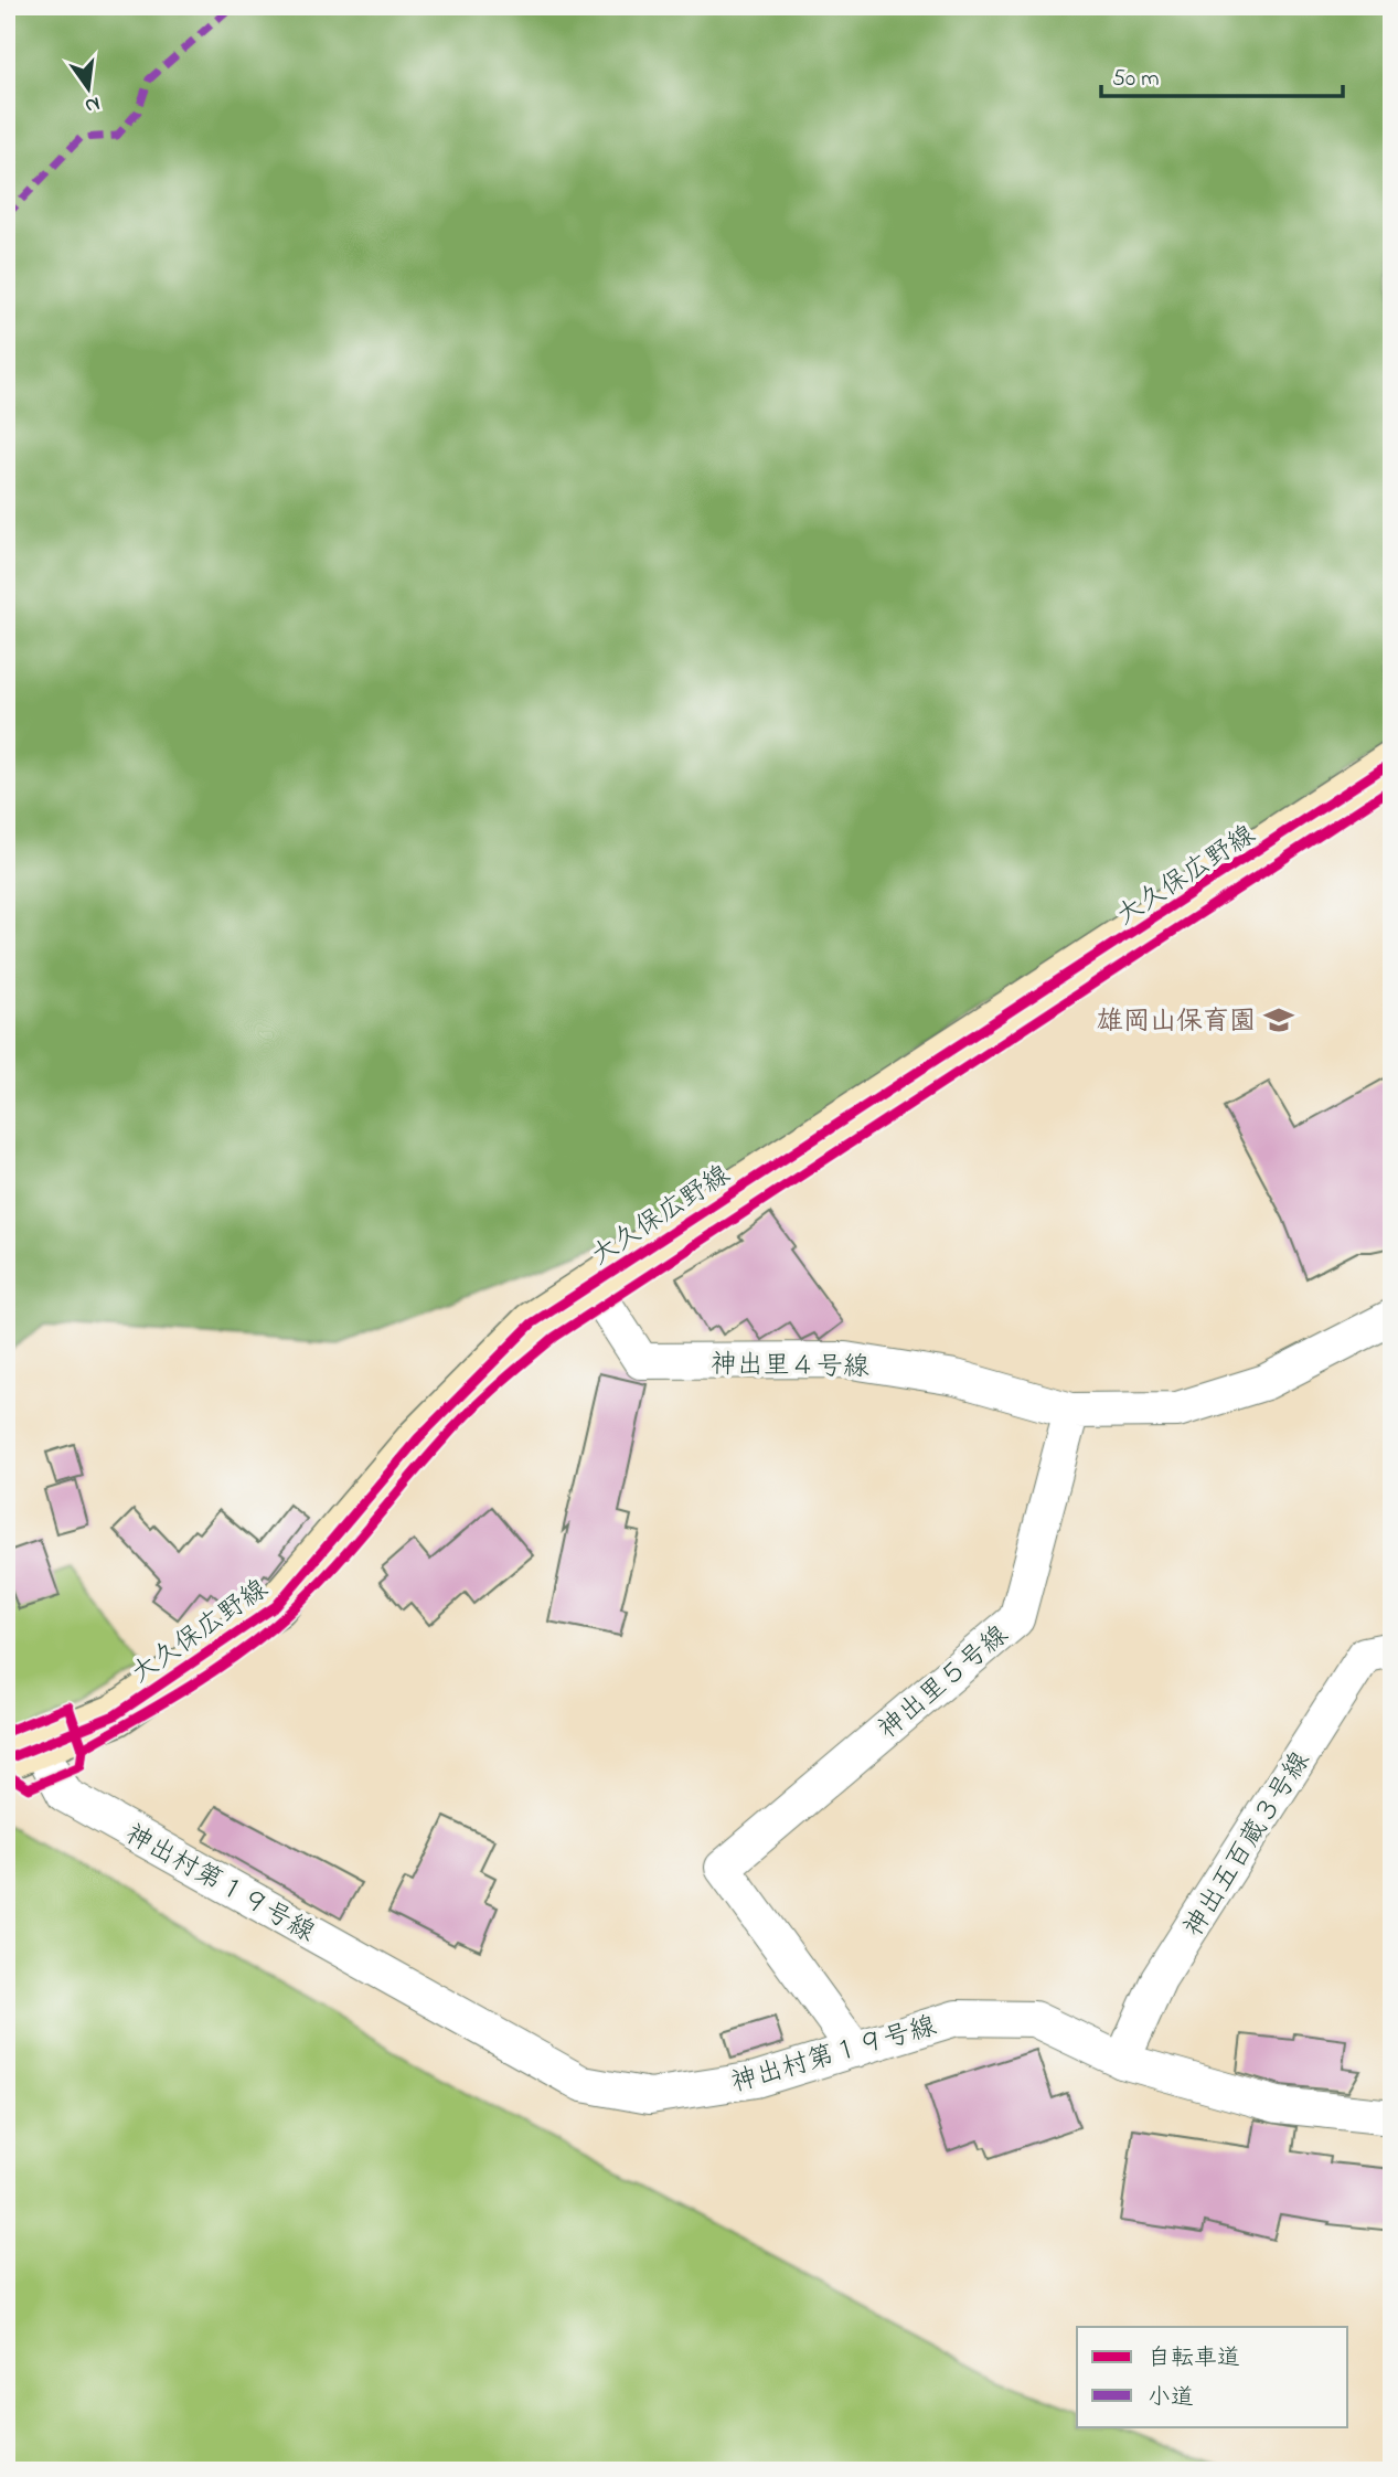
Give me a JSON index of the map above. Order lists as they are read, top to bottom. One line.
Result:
{"streets":{"street":["大久保広野線","神出里４号線","神出里５号線","神出五百蔵３号線","神出村第１９号線"]},"crossings":[["大久保広野線","神出里４号線"],["大久保広野線","神出村第１９号線"],["神出里４号線","神出里５号線"],["神出里５号線","神出村第１９号線"],["神出五百蔵３号線","神出村第１９号線"]],"places":{"school or university":["雄岡山保育園"]},"legend":["自転車道","小道"],"scale_bar":"50 m","north":"bottom"}
